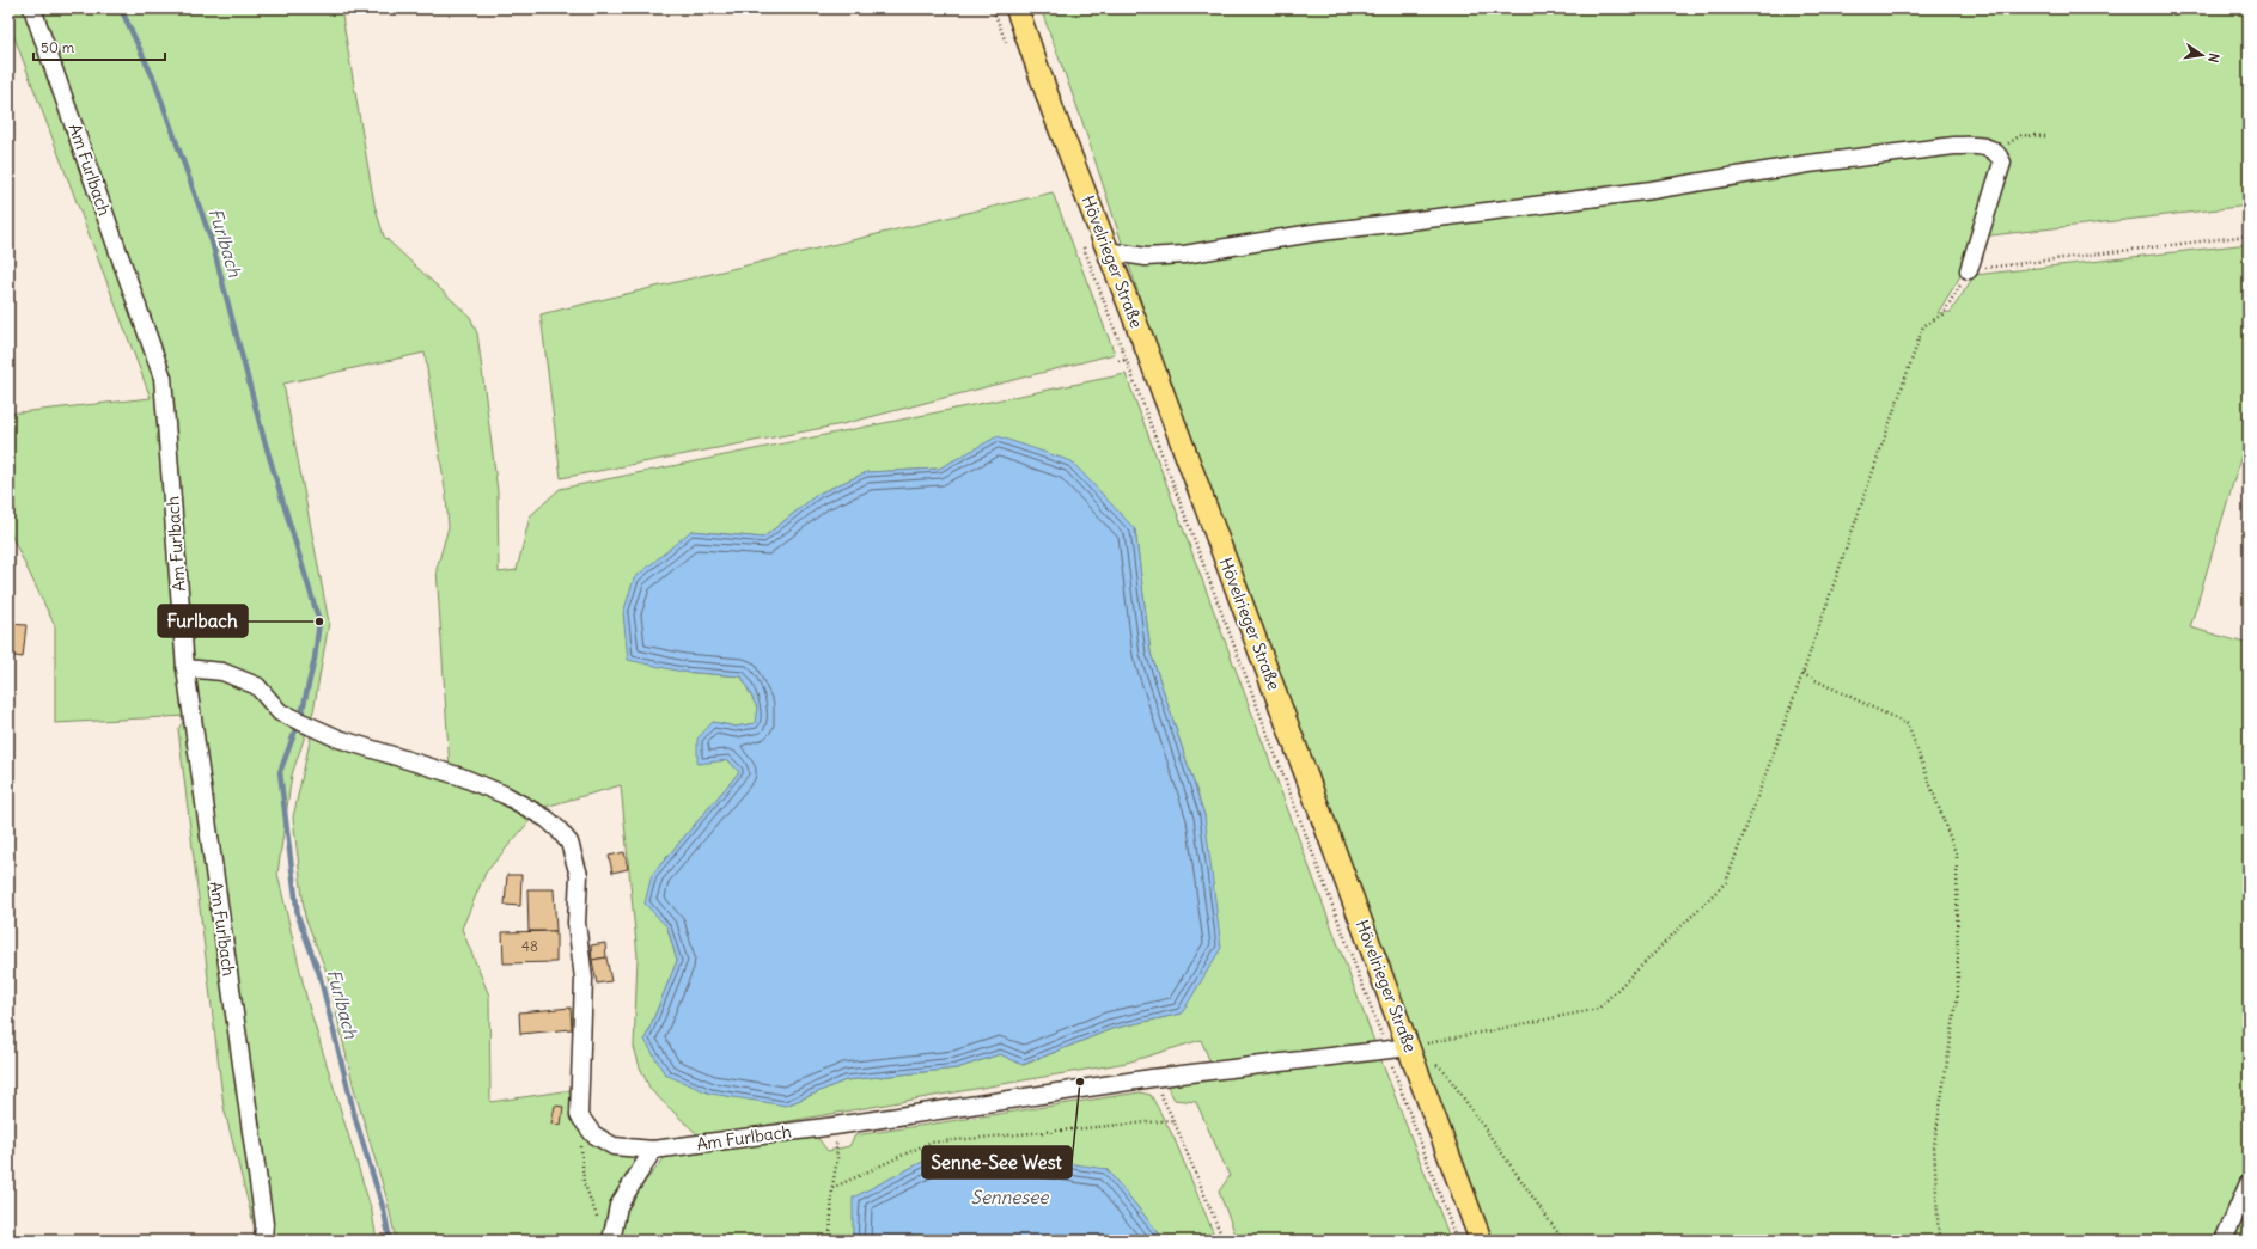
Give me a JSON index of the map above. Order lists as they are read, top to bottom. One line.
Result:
{"streets":{"main road":["Hövelrieger Straße"],"street":["Am Furlbach"]},"crossings":[["Am Furlbach","Hövelrieger Straße"]],"water":["Furlbach","Sennesee"],"places":["Furlbach","Senne-See West"],"house_numbers":["48"],"scale_bar":"50 m","north":"right"}
